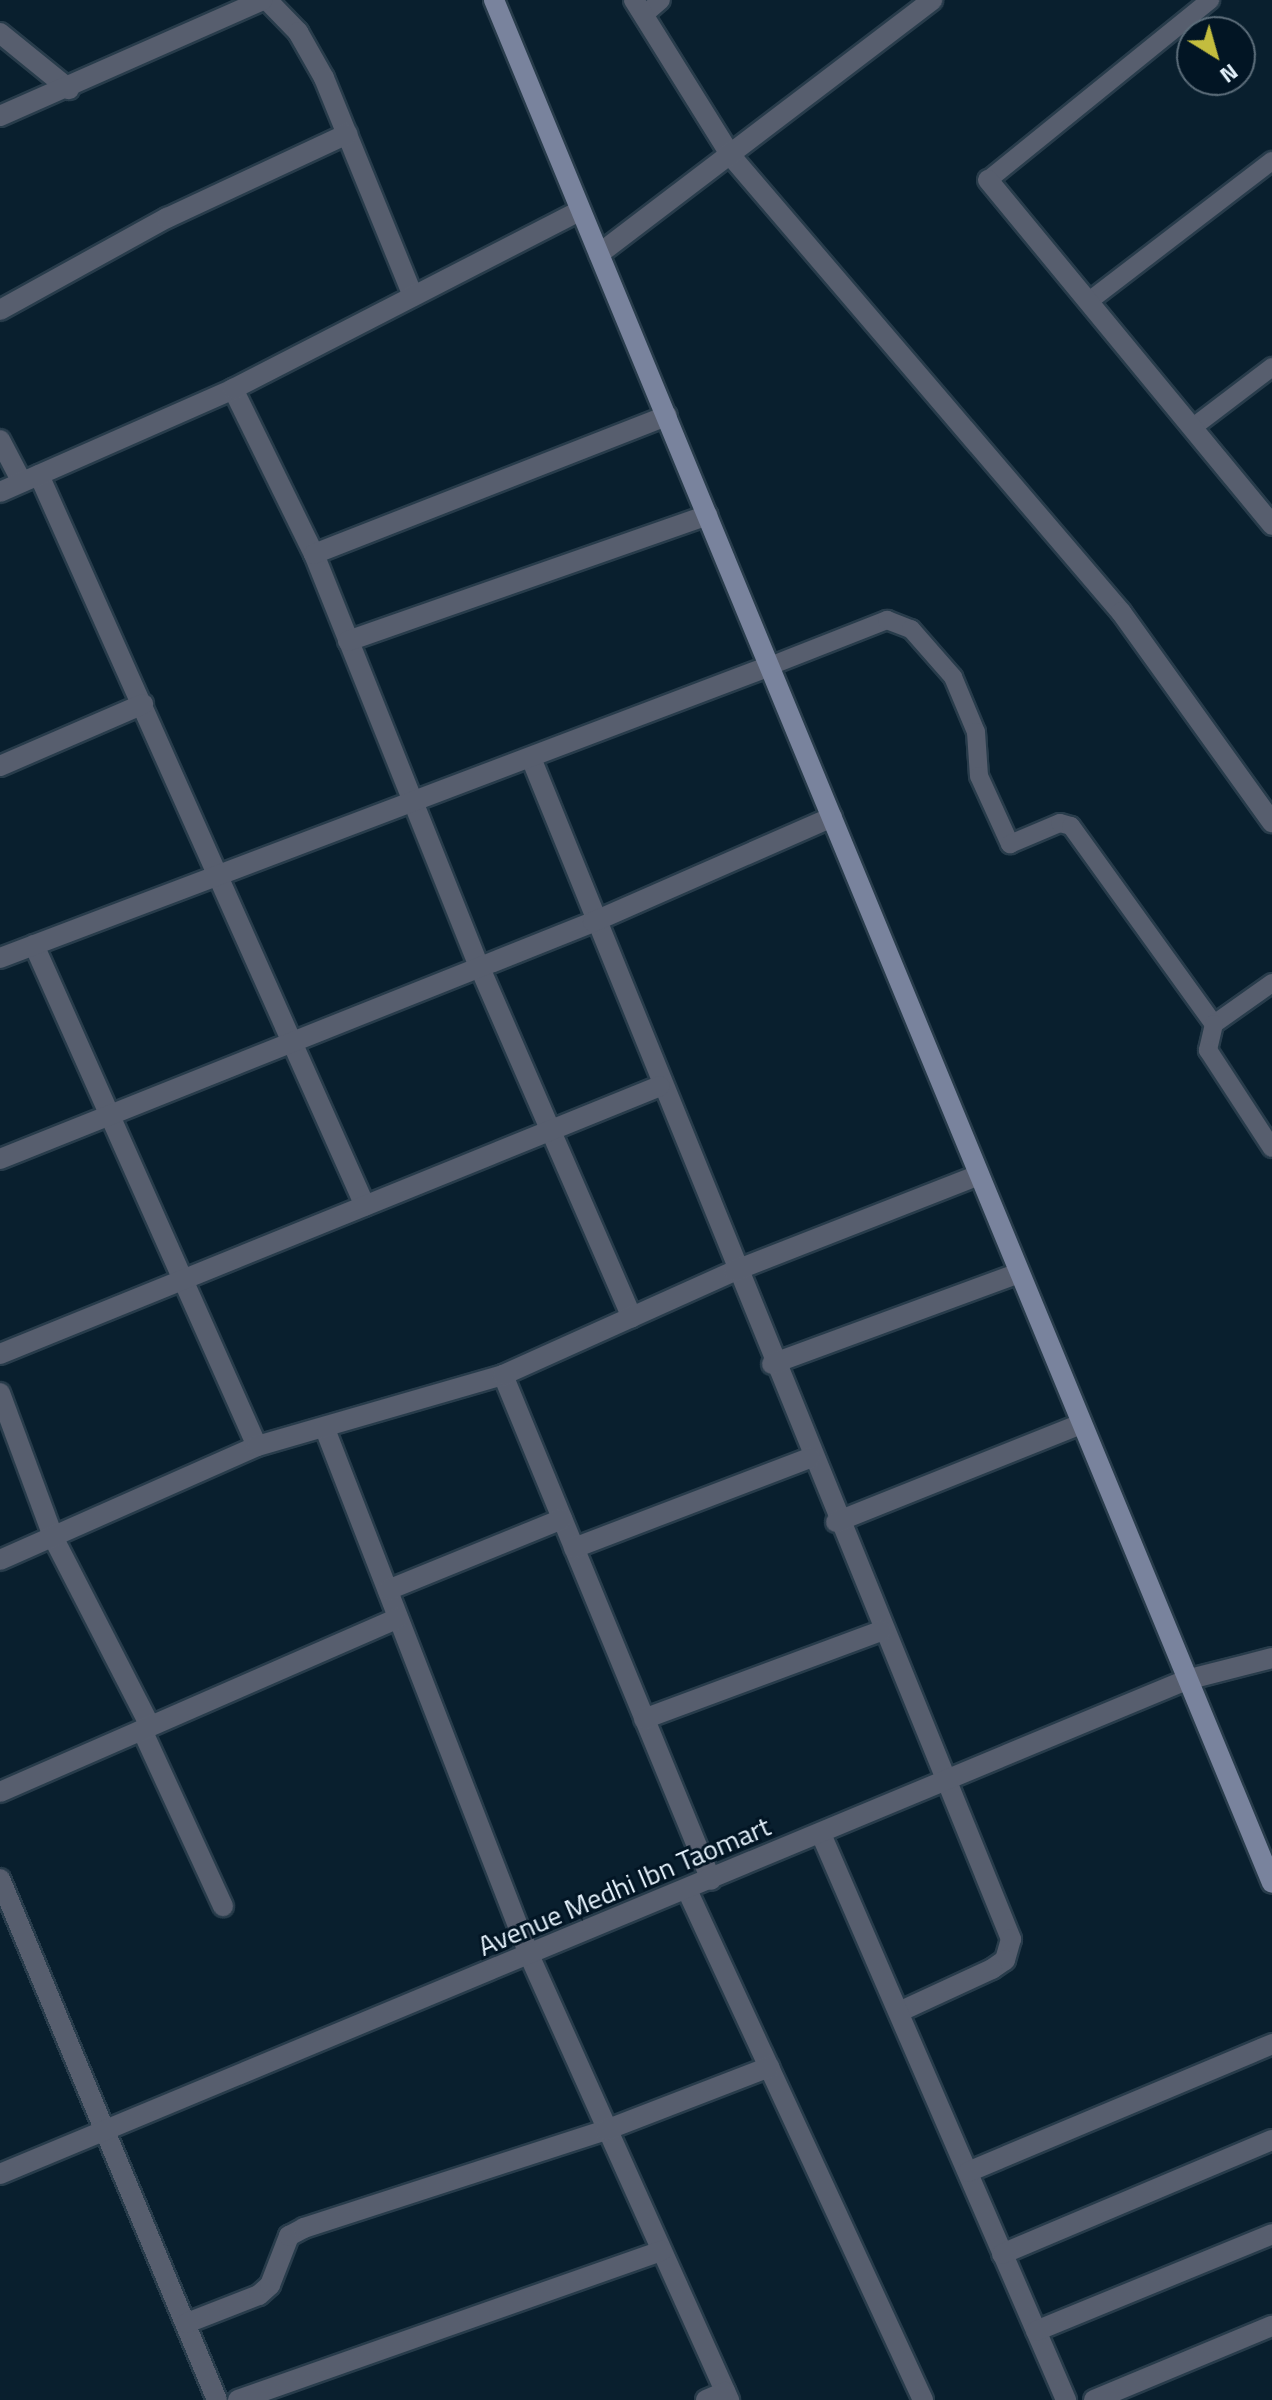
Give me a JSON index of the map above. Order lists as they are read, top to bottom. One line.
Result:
{"streets":{"street":["Avenue Medhi Ibn Taomart"]},"north":"bottom right"}
